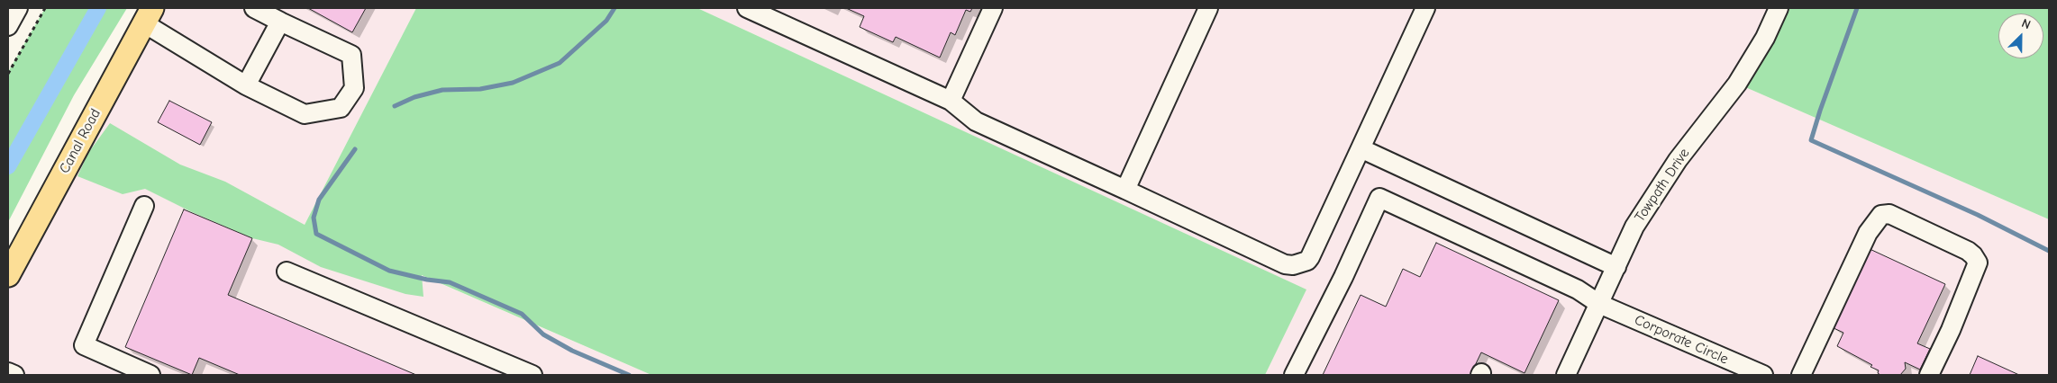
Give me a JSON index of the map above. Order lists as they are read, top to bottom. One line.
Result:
{"streets":{"main road":["Canal Road"],"street":["Towpath Drive","Corporate Circle"]},"crossings":[["Towpath Drive","Corporate Circle"]],"north":"top right"}
